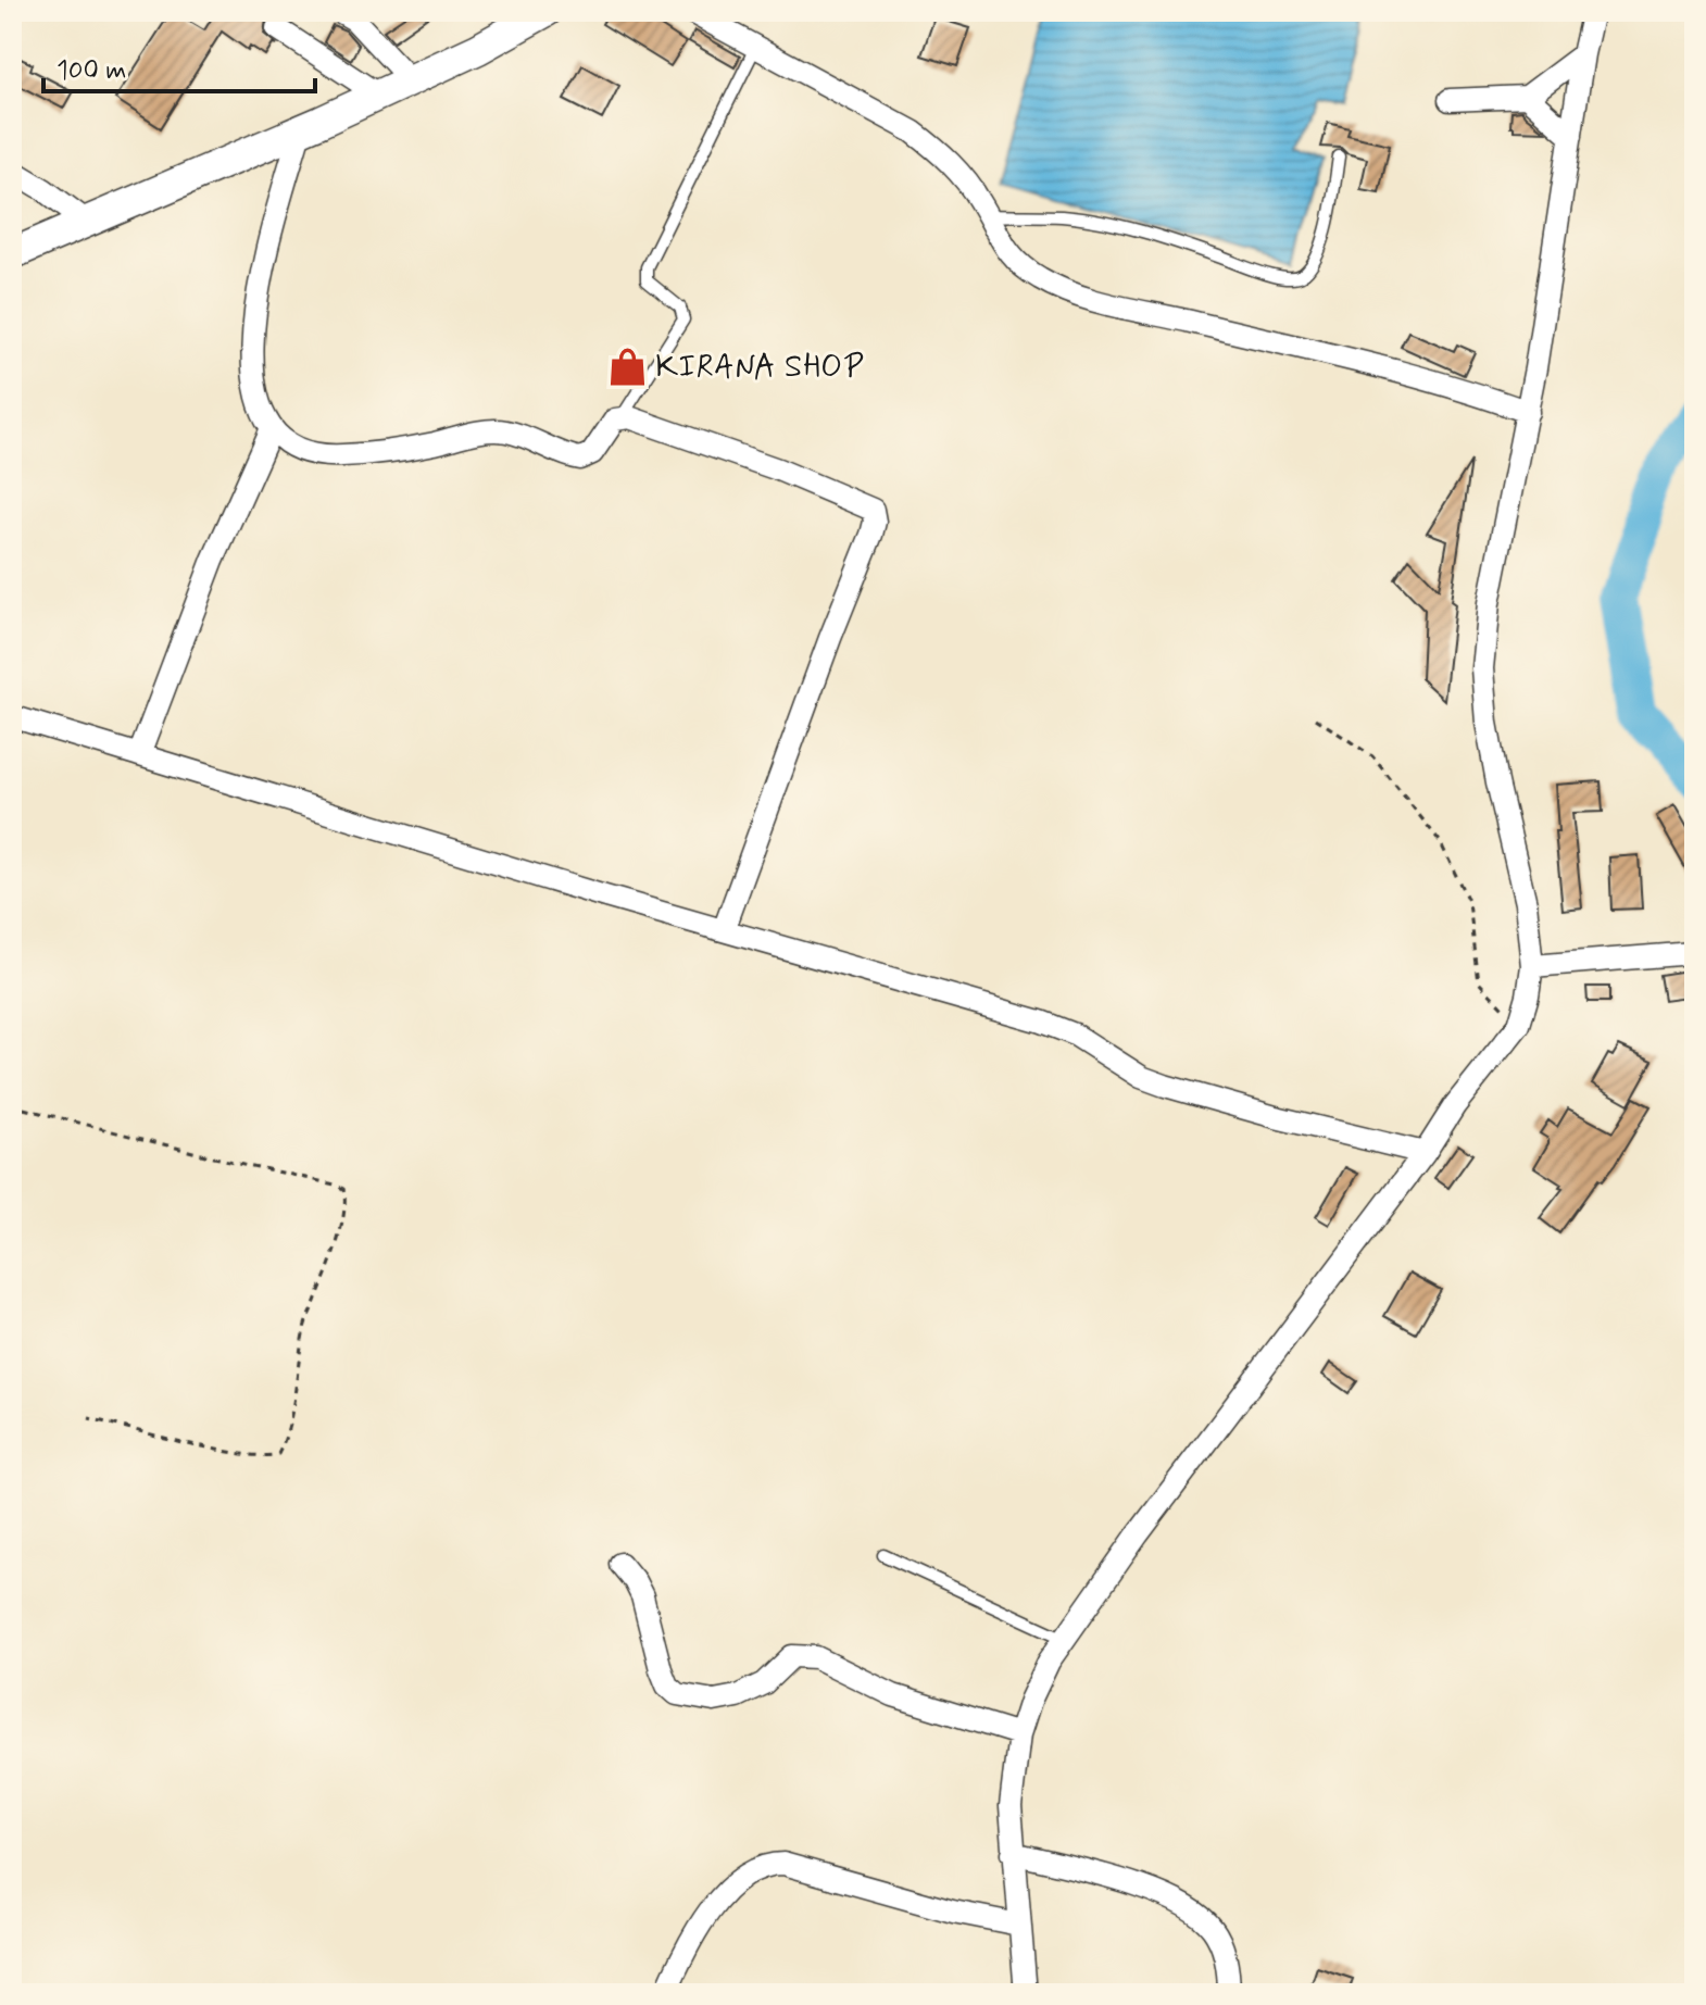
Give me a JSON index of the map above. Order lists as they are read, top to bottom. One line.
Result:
{"places":{"shop":["KIRANA SHOP"]},"scale_bar":"100 m"}
